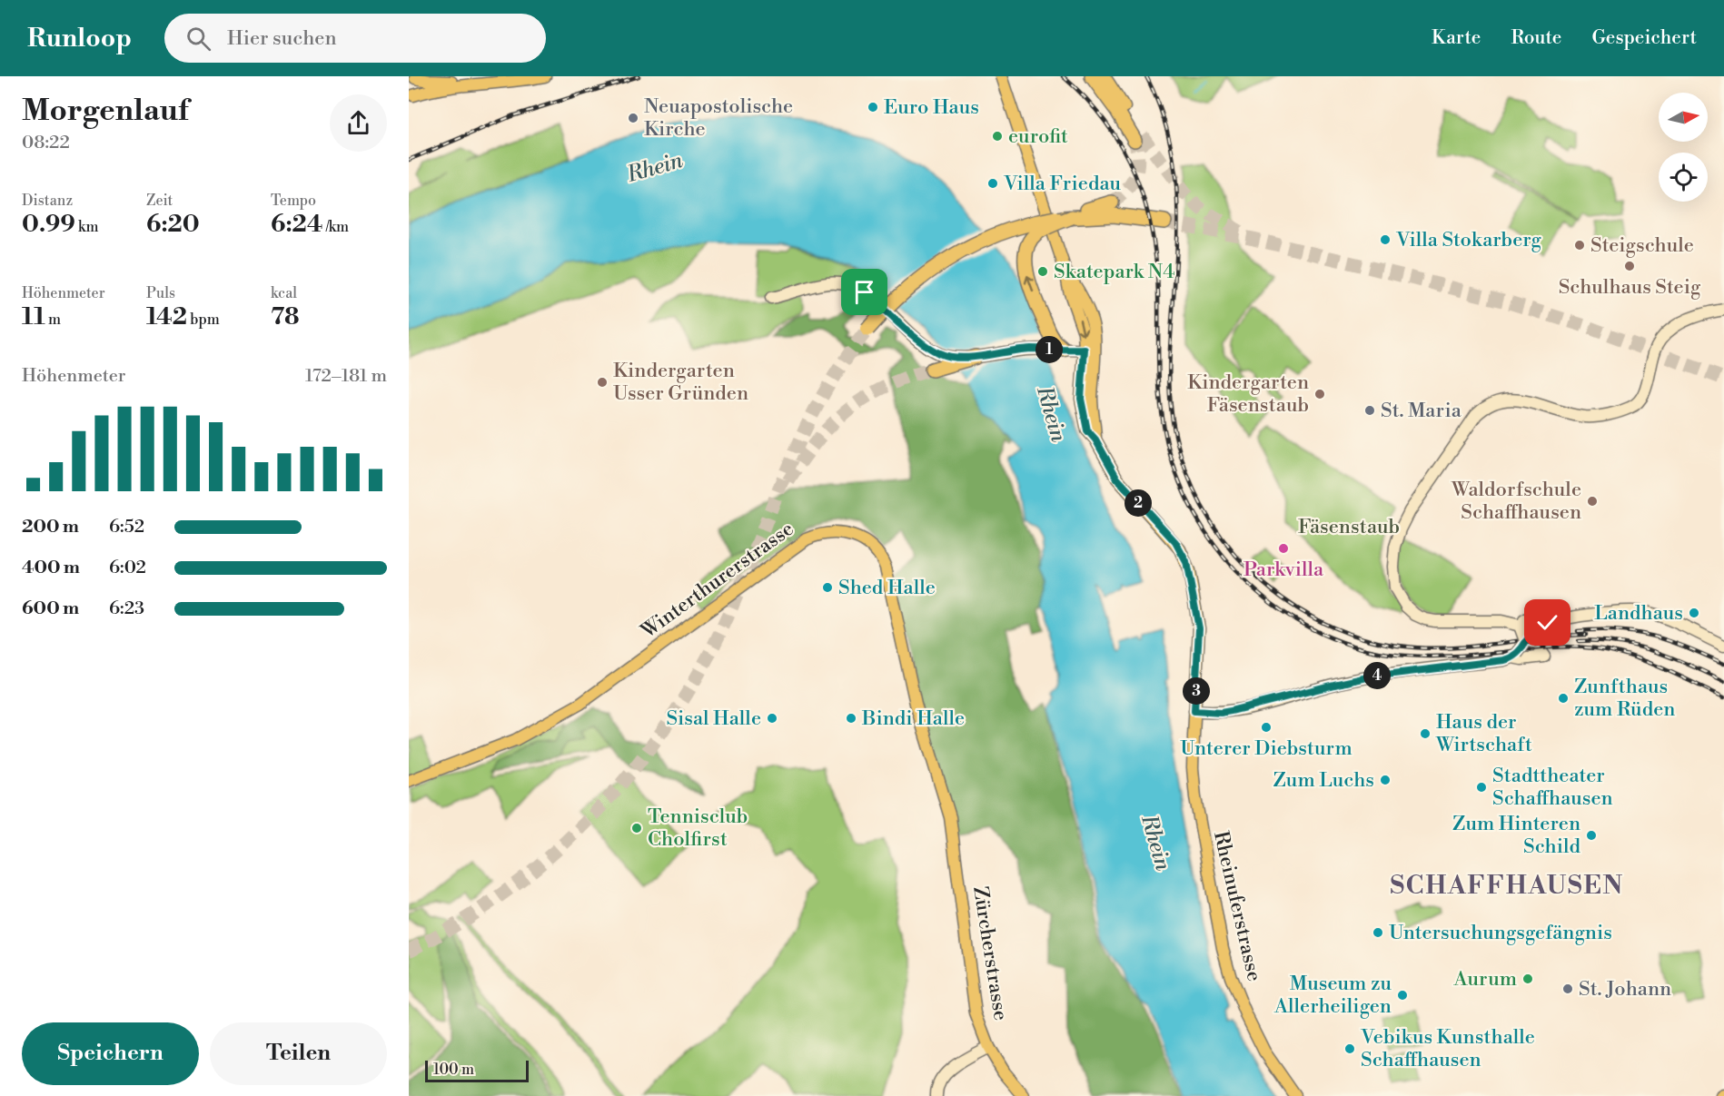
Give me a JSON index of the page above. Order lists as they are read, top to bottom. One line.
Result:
{"streets":{"main road":["Winterthurerstrasse","Rheinuferstrasse","Zürcherstrasse"]},"crossings":[["Winterthurerstrasse","Zürcherstrasse"]],"districts":["SCHAFFHAUSEN"],"water":["Rhein"],"parks":["Fäsenstaub"],"places":["Euro Haus","Neuapostolische Kirche","eurofit","Villa Friedau","Villa Stokarberg","Steigschule","Schulhaus Steig","Skatepark N4","Kindergarten Usser Gründen","Kindergarten Fäsenstaub","St. Maria","Waldorfschule Schaffhausen","Parkvilla","Shed Halle","Landhaus","Zunfthaus zum Rüden","Sisal Halle","Bindi Halle","Unterer Diebsturm","Haus der Wirtschaft","Zum Luchs","Stadttheater Schaffhausen","Tennisclub Cholfirst","Zum Hinteren Schild","Untersuchungsgefängnis","Aurum","St. Johann","Museum zu Allerheiligen","Vebikus Kunsthalle Schaffhausen"],"scale_bar":"100 m","north":"right","page":{"header":"Runloop","search":"Hier suchen","nav":["Karte","Route","Gespeichert"],"heading":["Morgenlauf","08:22"],"stats":[["Distanz","0.99 km"],["Zeit","6:20"],["Tempo","6:24 /km"],["Höhenmeter","11 m"],["Puls","142 bpm"],["kcal","78"]],"pins":["1","2","4","3"],"chart":["Höhenmeter","172–181 m"],"list":[{"name":"200 m","note":"6:52"},{"name":"400 m","note":"6:02"},{"name":"600 m","note":"6:23"}],"buttons":["Speichern","Teilen"],"scale":"100 m"}}
